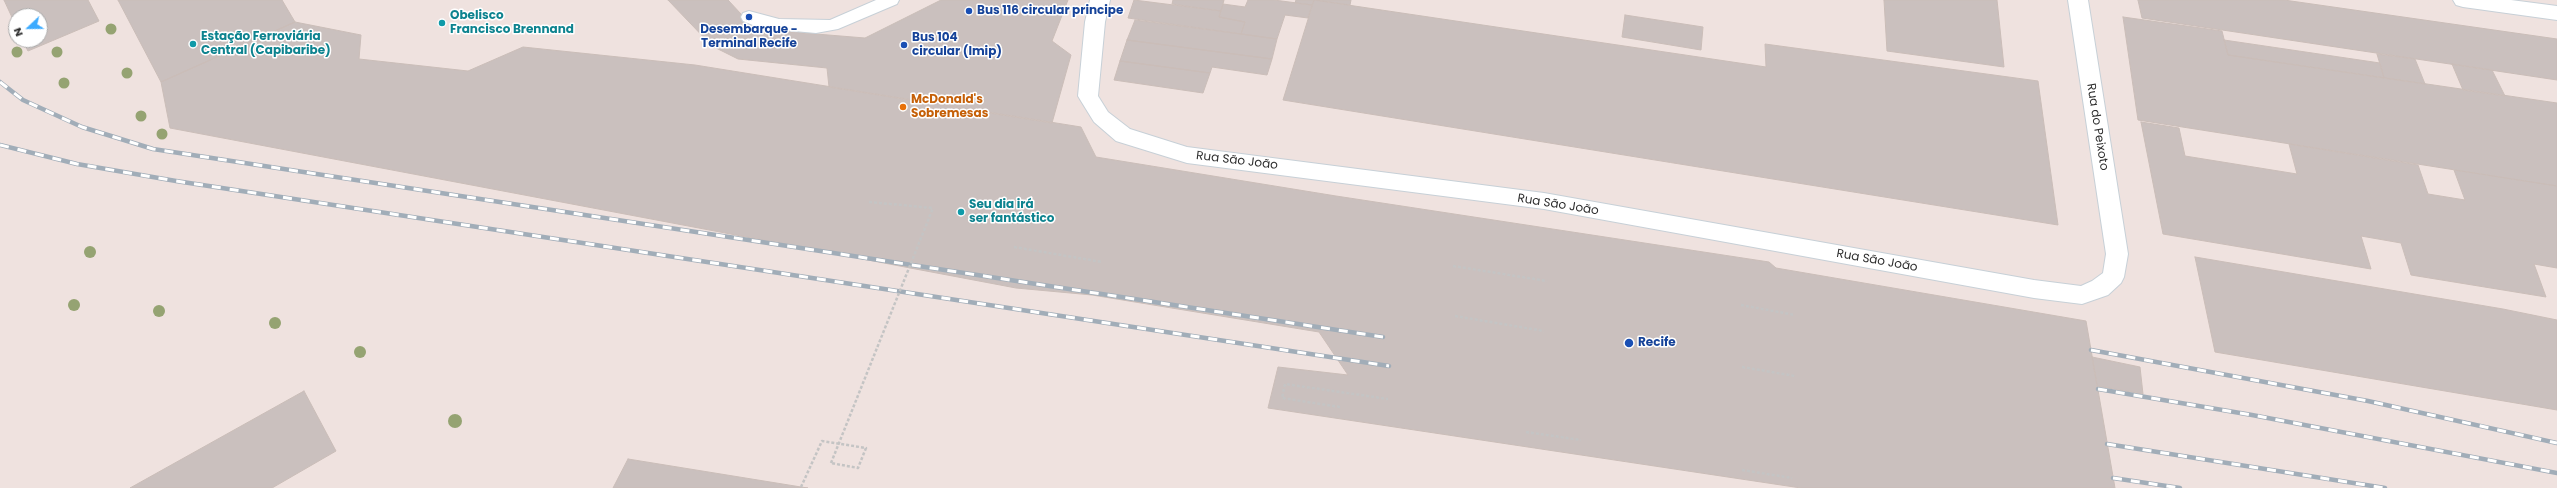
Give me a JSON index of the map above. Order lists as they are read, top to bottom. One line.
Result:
{"streets":{"street":["Rua do Peixoto","Rua São João"]},"crossings":[["Rua do Peixoto","Rua São João"]],"places":["Bus 116 circular principe","Desembarque - Terminal Recife","Obelisco Francisco Brennand","Estação Ferroviária Central (Capibaribe)","Bus 104 circular (Imip)","McDonald's Sobremesas","Seu dia irá ser fantástico","Recife"],"north":"left"}
